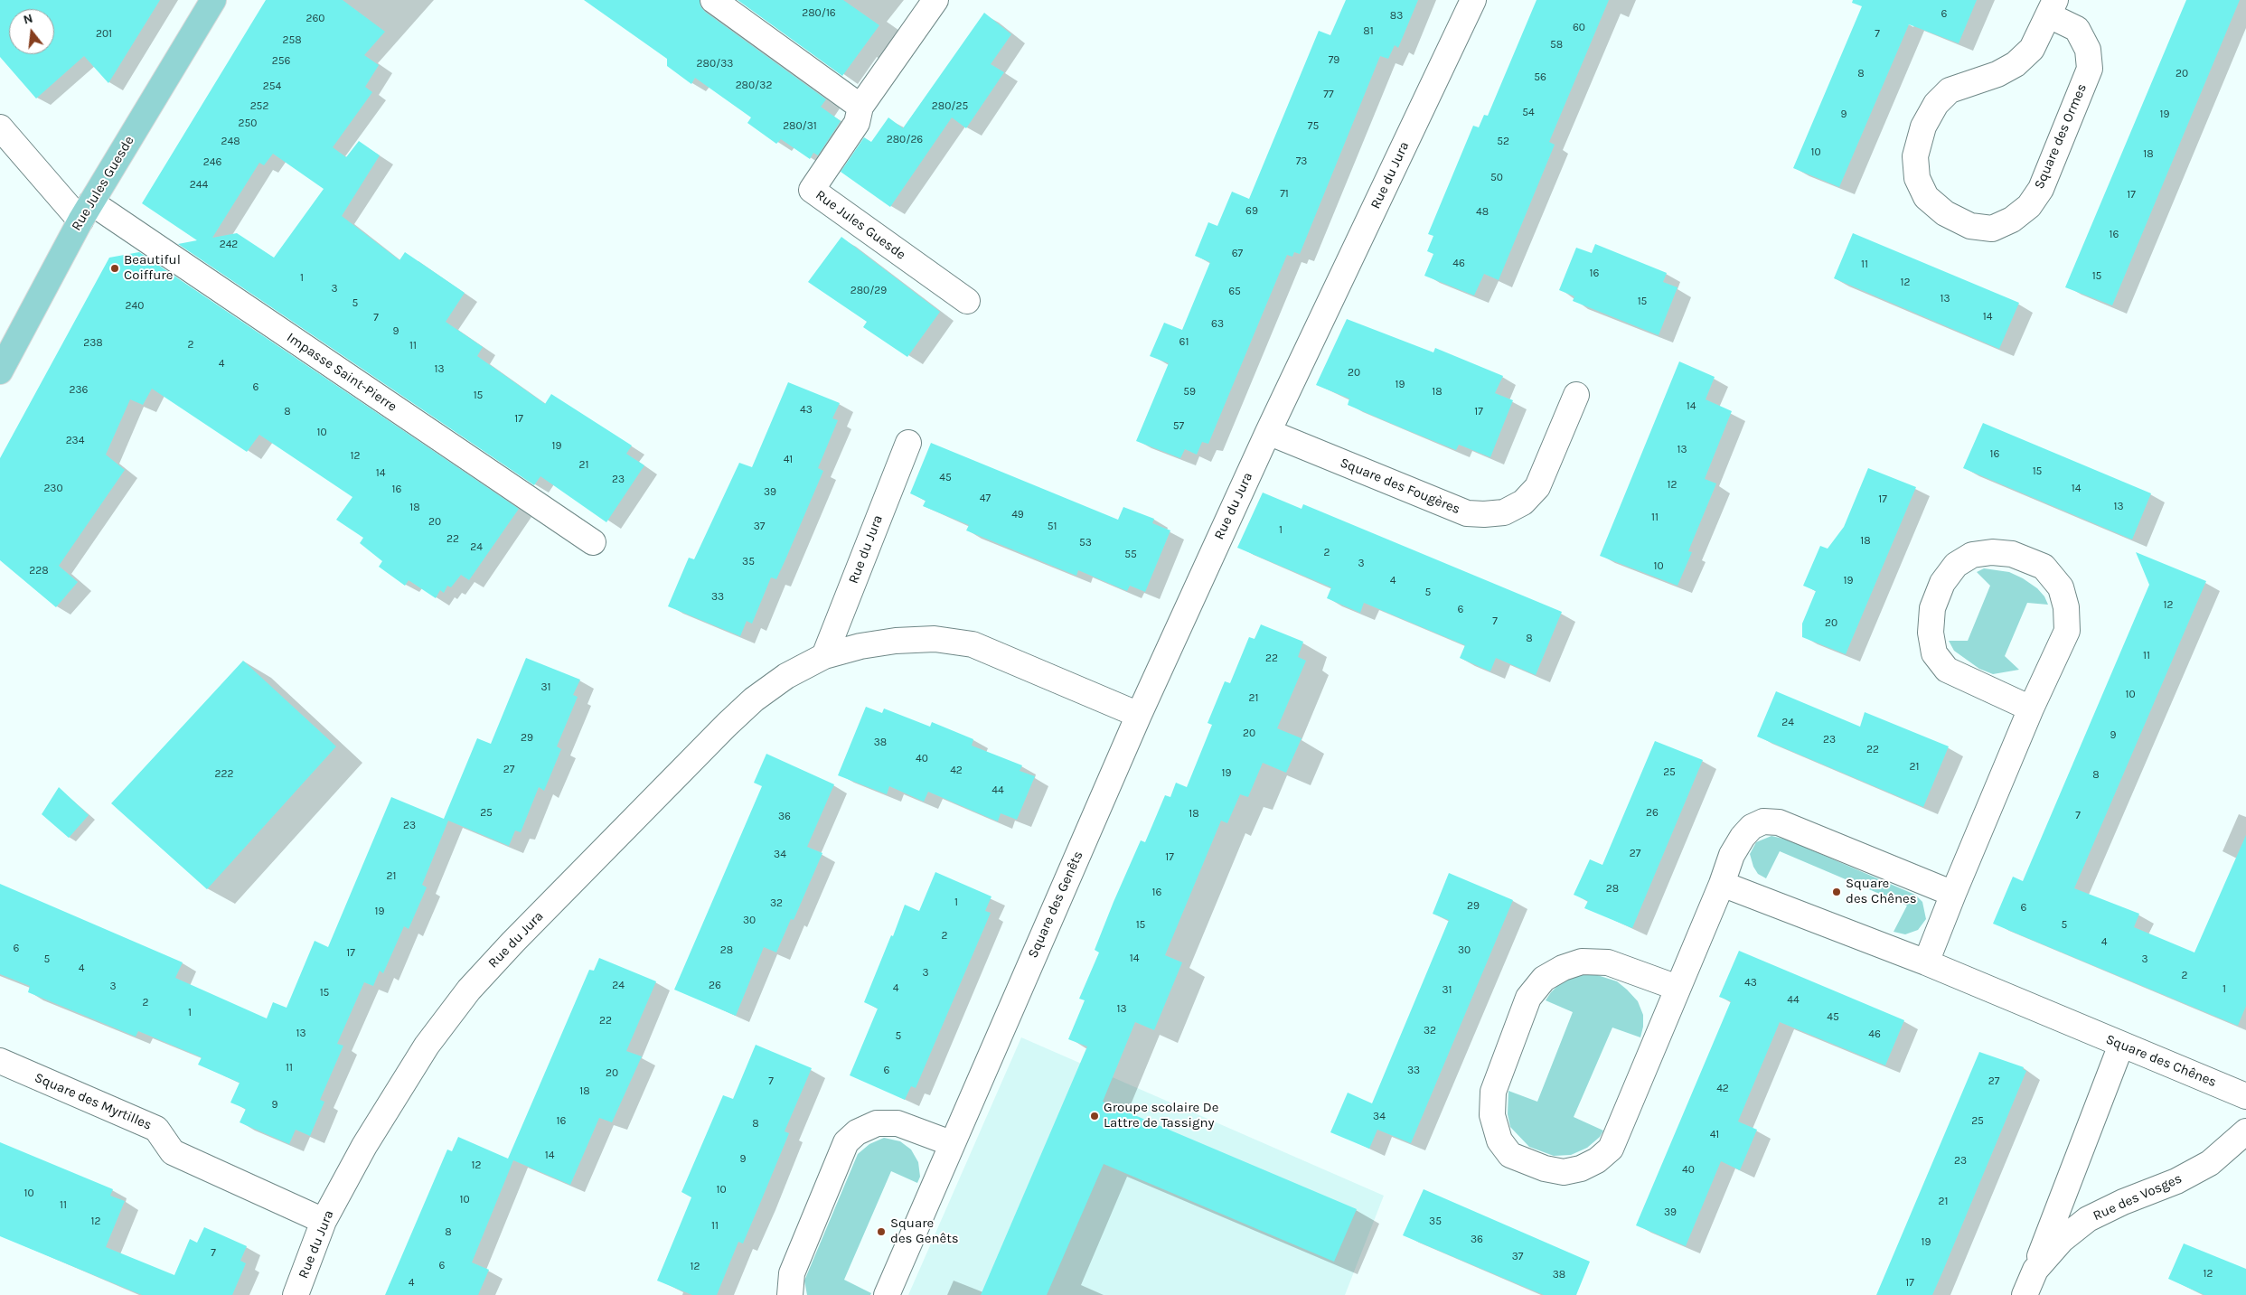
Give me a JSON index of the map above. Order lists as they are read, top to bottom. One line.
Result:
{"streets":{"main road":["Rue Jules Guesde"],"street":["Square des Ormes","Rue du Jura","Impasse Saint-Pierre","Square des Fougères","Square des Genêts","Square des Chênes","Square des Myrtilles","Rue des Vosges"]},"crossings":[["Rue du Jura","Square des Fougères"],["Rue du Jura","Square des Genêts"],["Rue du Jura","Square des Myrtilles"],["Rue Jules Guesde","Impasse Saint-Pierre"],["Square des Chênes","Rue des Vosges"]],"places":["Beautiful Coiffure","Square des Chênes","Groupe scolaire De Lattre de Tassigny","Square des Genêts"],"house_numbers":["280/16","6","83","260","60","81","201","7","258","58","79","256","280/33","8","20","56","280/32","254","77","252","280/25","54","9","19","250","280/31","75","280/26","248","52","10","18","73","246","50","244","71","17","69","48","16","242","67","46","11","16","15","1","12","3","280/29","65","13","15","5","240","14","7","63","9","61","238","2","11","4","13","20","19","6","236","59","18","15","14","43","8","17","17","57","10","234","19","13","16","12","41","21","15","14","45","23","12","230","14","16","39","47","17","13","18","49","11","20","37","51","1","22","18","53","24","2","55","35","3","10","228","4","19","5","33","12","6","7","20","8","11","22","31","10","21","24","20","9","29","23","38","22","40","21","27","42","25","19","222","8","44","25","26","18","7","36","23","27","34","17","21","28","16","1","32","29","6","19","30","15","5","2","4","6","28","30","17","14","5","3","4","3","2","43","24","26","3","4","1","31","15","44","2","13","1","45","22","32","13","46","5","11","6","33","20","7","27","42","18","9","34","16","25","8","41","14","9","23","12","40","10","10","10","21","11","39","12","35","11","8","36","19","7","37","6","12","12","38","4","17"],"north":"top"}
